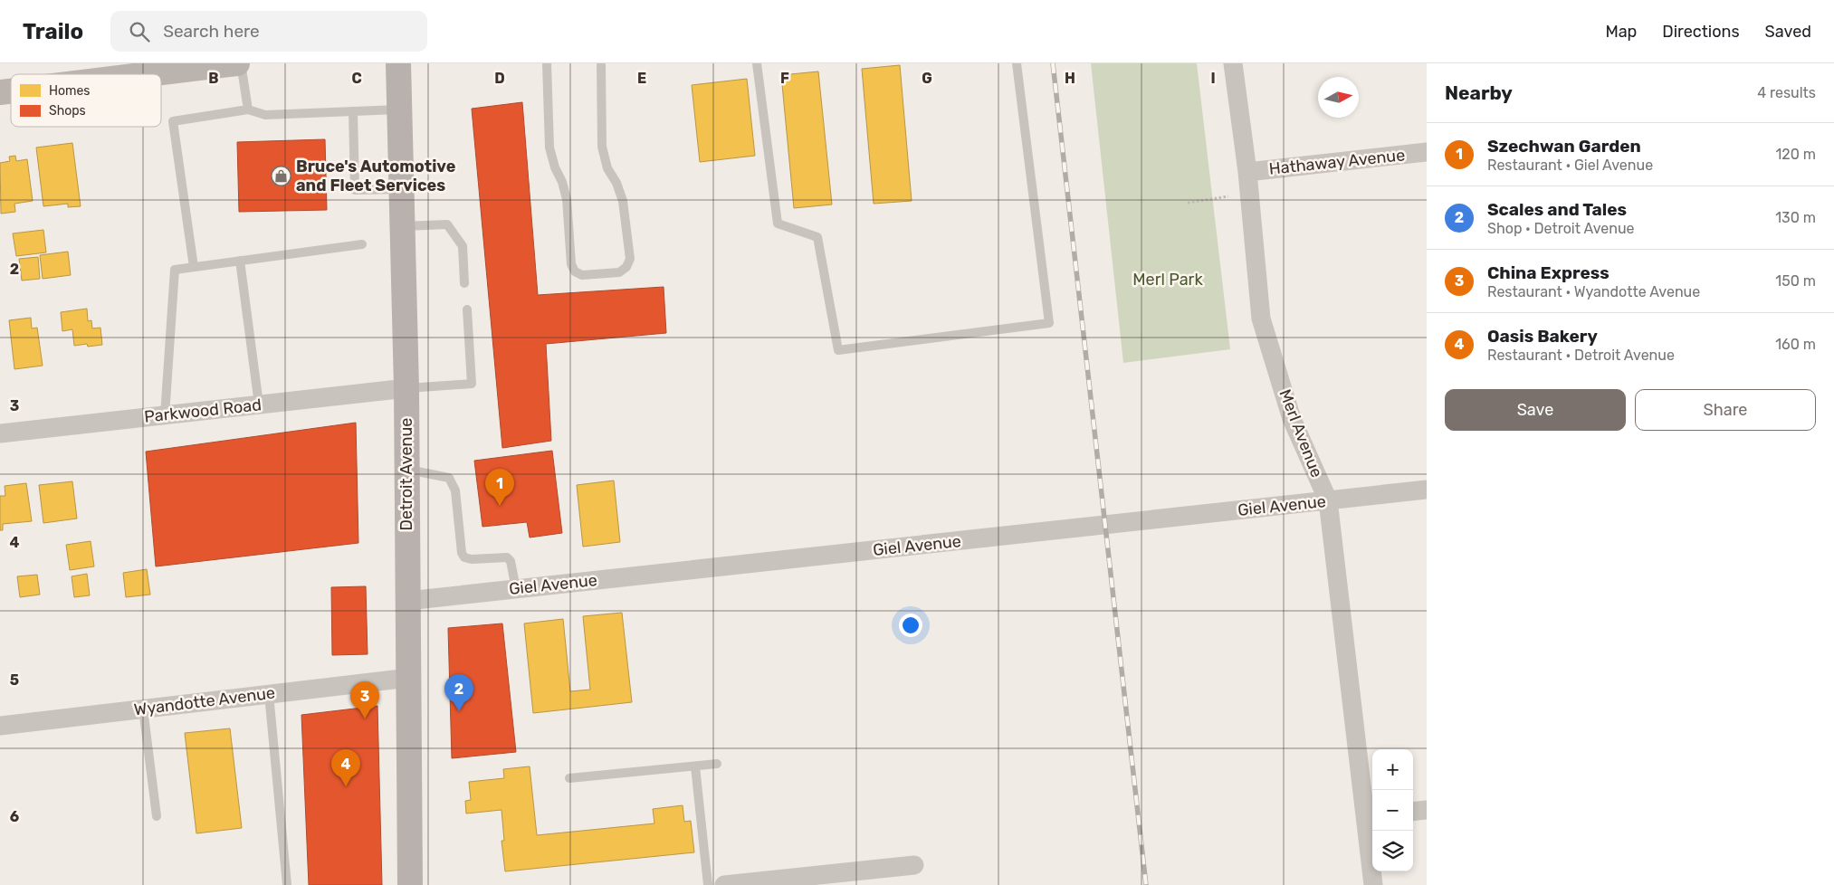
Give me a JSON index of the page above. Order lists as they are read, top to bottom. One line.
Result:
{"streets":{"main road":["Detroit Avenue"],"street":["Hathaway Avenue","Parkwood Road","Merl Avenue","Giel Avenue","Wyandotte Avenue"]},"crossings":[["Hathaway Avenue","Merl Avenue"],["Parkwood Road","Detroit Avenue"],["Merl Avenue","Giel Avenue"],["Detroit Avenue","Giel Avenue"],["Detroit Avenue","Wyandotte Avenue"]],"parks":["Merl Park"],"places":{"shop":["Bruce's Automotive and Fleet Services"]},"legend":["Homes","Shops"],"north":"right","page":{"header":"Trailo","search":"Search here","nav":["Map","Directions","Saved"],"heading":["Nearby","4 results"],"list":[{"mark":"1","name":"Szechwan Garden","note":"Restaurant · Giel Avenue","value":"120 m"},{"mark":"2","name":"Scales and Tales","note":"Shop · Detroit Avenue","value":"130 m"},{"mark":"3","name":"China Express","note":"Restaurant · Wyandotte Avenue","value":"150 m"},{"mark":"4","name":"Oasis Bakery","note":"Restaurant · Detroit Avenue","value":"160 m"}],"buttons":["Save","Share"],"pins":["1","2","3","4"],"map_buttons":["+","−"]},"grid":{"columns":["B","C","D","E","F","G","H","I"],"rows":["2","3","4","5","6"]}}
